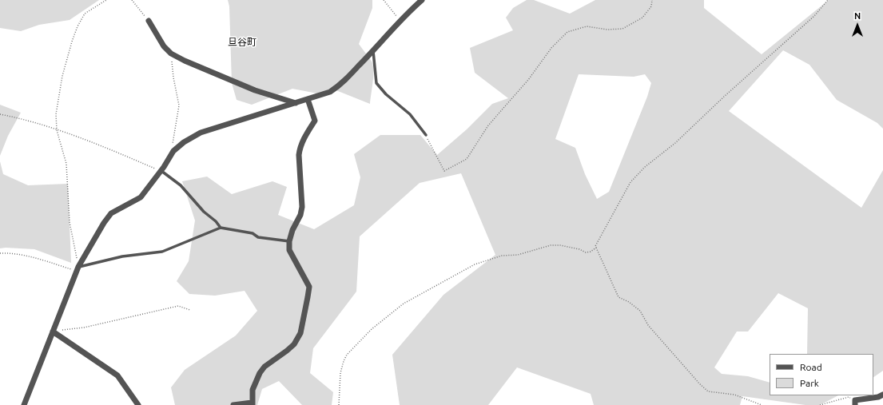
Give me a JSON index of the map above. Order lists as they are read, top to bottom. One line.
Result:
{"districts":["旦谷町"],"legend":["Road","Park"],"north":"top"}
